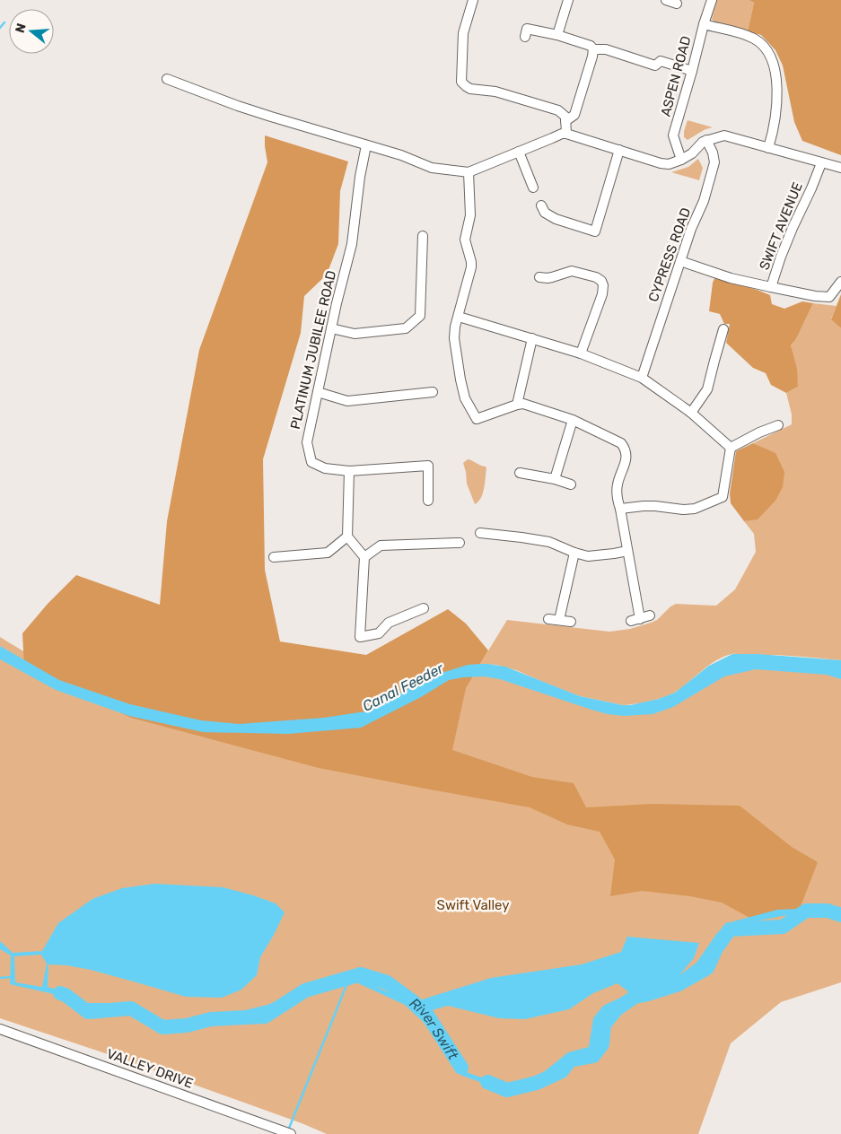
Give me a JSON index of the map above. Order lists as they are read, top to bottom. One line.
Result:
{"streets":{"street":["ASPEN ROAD","SWIFT AVENUE","CYPRESS ROAD","PLATINUM JUBILEE ROAD","VALLEY DRIVE"]},"crossings":[["SWIFT AVENUE","CYPRESS ROAD"]],"water":["Canal Feeder","River Swift"],"parks":["Swift Valley"],"north":"left"}
